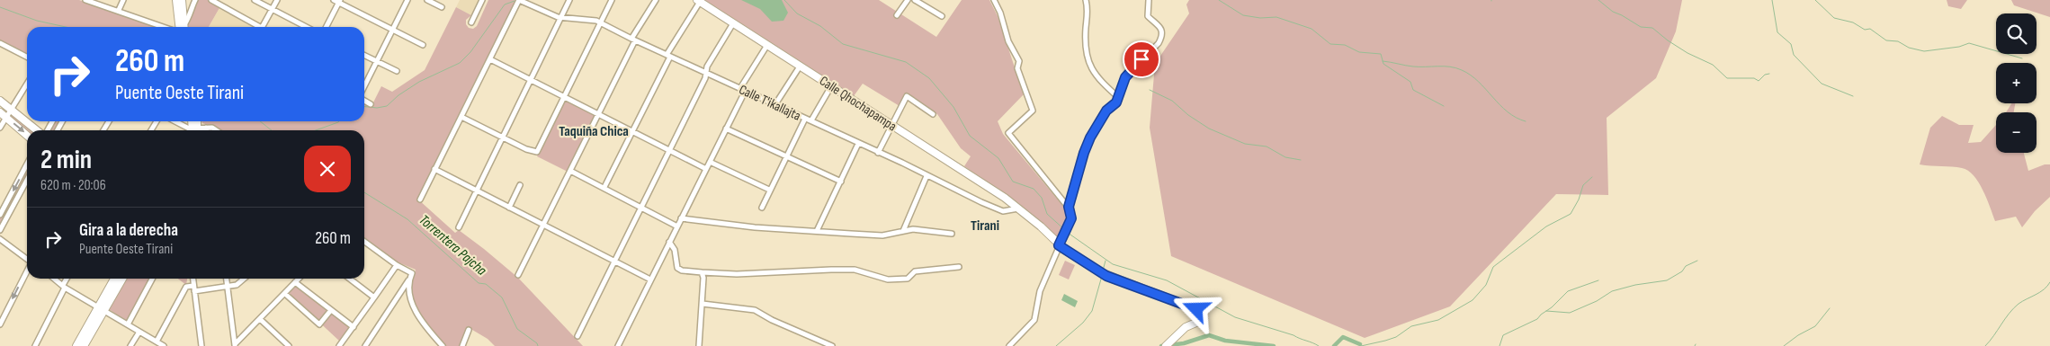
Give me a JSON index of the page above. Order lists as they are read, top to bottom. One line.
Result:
{"streets":{"street":["Calle T'ikallajta","Calle Qhochapampa"]},"crossings":[["Calle T'ikallajta","Calle Qhochapampa"]],"districts":["Taquiña Chica","Tirani"],"water":["Torrentera Pajcha"],"page":{"map_buttons":["+","−"],"turn":["260 m","Puente Oeste Tirani"],"heading":["2 min","620 m · 20:06"],"list":[{"name":"Gira a la derecha","note":"Puente Oeste Tirani","value":"260 m"}]}}
